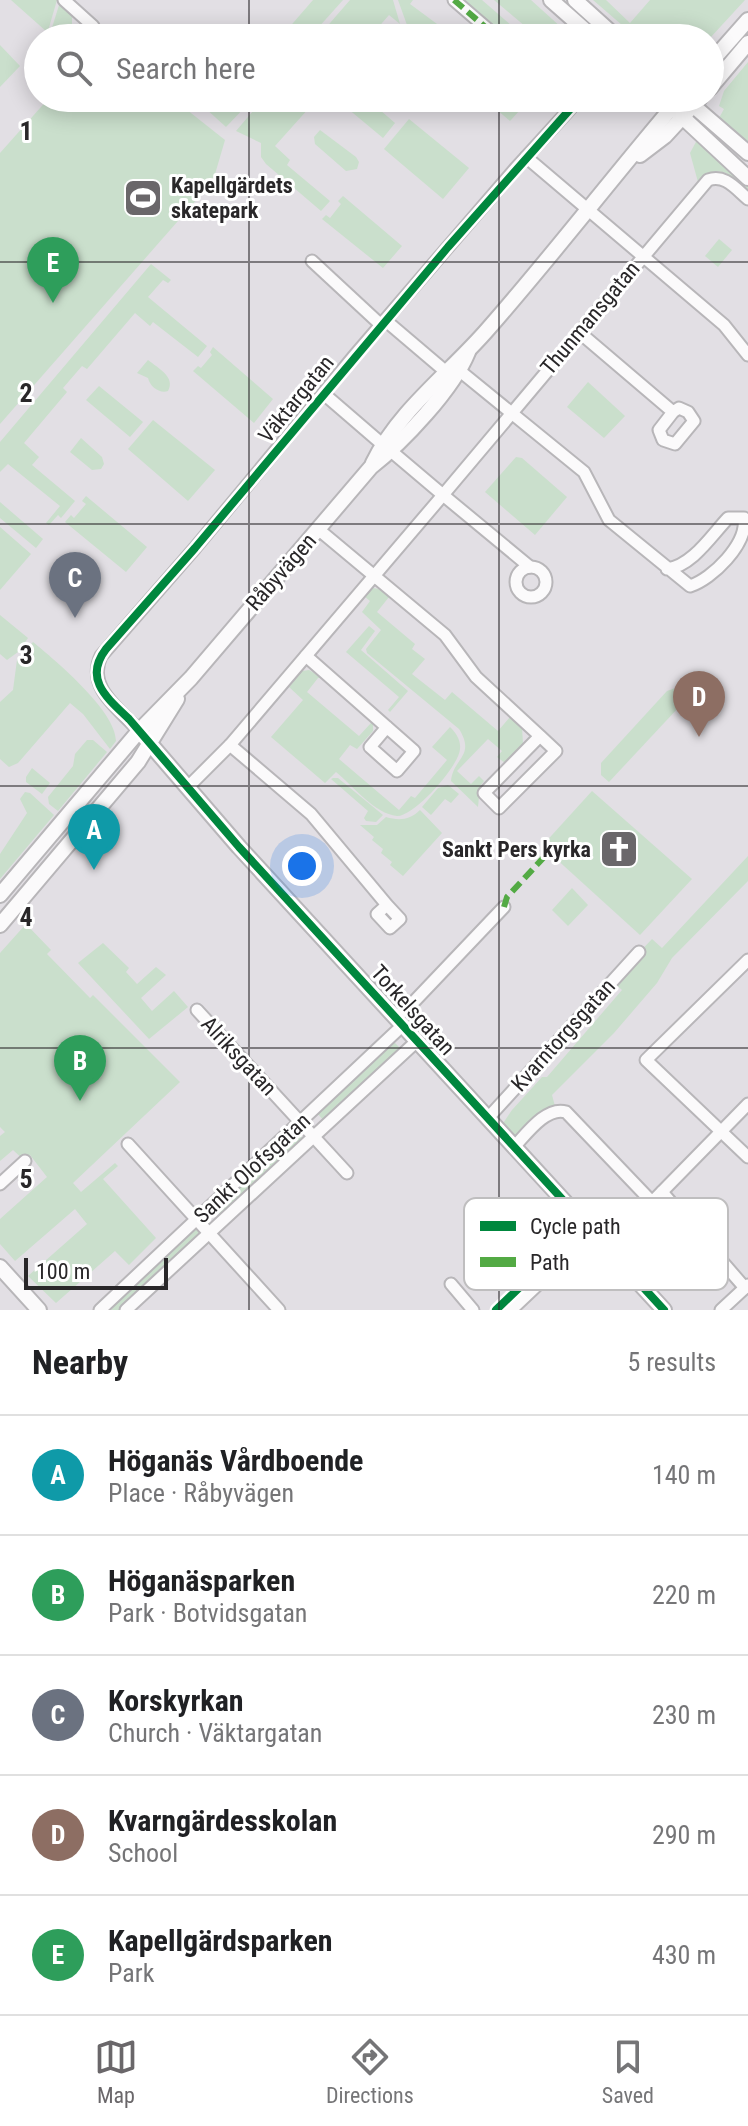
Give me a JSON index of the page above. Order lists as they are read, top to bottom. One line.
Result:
{"streets":{"main road":["Råbyvägen","Torkelsgatan"],"street":["Thunmansgatan","Väktargatan","Kvarntorgsgatan","Alriksgatan","Sankt Olofsgatan"]},"crossings":[["Thunmansgatan","Väktargatan"],["Thunmansgatan","Torkelsgatan"],["Väktargatan","Råbyvägen"],["Väktargatan","Torkelsgatan"],["Råbyvägen","Torkelsgatan"],["Torkelsgatan","Kvarntorgsgatan"],["Torkelsgatan","Sankt Olofsgatan"],["Alriksgatan","Sankt Olofsgatan"]],"places":{"sports":["Kapellgärdets skatepark"],"church":["Sankt Pers kyrka"]},"legend":["Cycle path","Path"],"scale_bar":"100 m","page":{"search":"Search here","pins":["E","C","D","A","B"],"scale":"100 m","heading":["Nearby","5 results"],"list":[{"mark":"A","name":"Höganäs Vårdboende","note":"Place · Råbyvägen","value":"140 m"},{"mark":"B","name":"Höganäsparken","note":"Park · Botvidsgatan","value":"220 m"},{"mark":"C","name":"Korskyrkan","note":"Church · Väktargatan","value":"230 m"},{"mark":"D","name":"Kvarngärdesskolan","note":"School","value":"290 m"},{"mark":"E","name":"Kapellgärdsparken","note":"Park","value":"430 m"}],"nav":["Map","Directions","Saved"]},"grid":{"rows":["1","2","3","4","5"]}}
